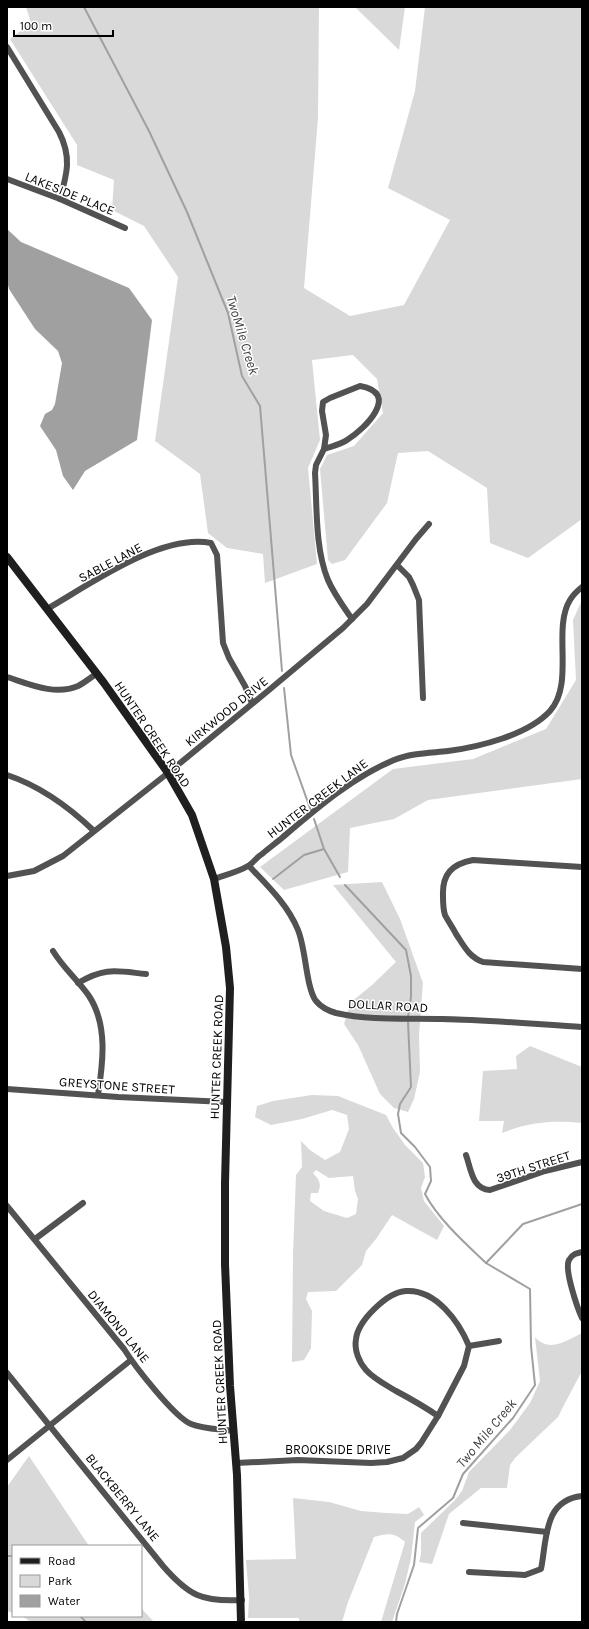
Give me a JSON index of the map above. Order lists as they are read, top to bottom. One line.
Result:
{"streets":{"main road":["HUNTER CREEK ROAD"],"street":["LAKESIDE PLACE","SABLE LANE","KIRKWOOD DRIVE","HUNTER CREEK LANE","DOLLAR ROAD","GREYSTONE STREET","39TH STREET","DIAMOND LANE","BROOKSIDE DRIVE","BLACKBERRY LANE"]},"crossings":[["SABLE LANE","KIRKWOOD DRIVE"],["SABLE LANE","HUNTER CREEK ROAD"],["KIRKWOOD DRIVE","HUNTER CREEK ROAD"],["HUNTER CREEK ROAD","GREYSTONE STREET"],["HUNTER CREEK ROAD","DIAMOND LANE"],["HUNTER CREEK ROAD","BROOKSIDE DRIVE"],["HUNTER CREEK ROAD","BLACKBERRY LANE"],["HUNTER CREEK LANE","DOLLAR ROAD"]],"water":["TwoMile Creek","Two Mile Creek"],"legend":["Road","Park","Water"],"scale_bar":"100 m"}
